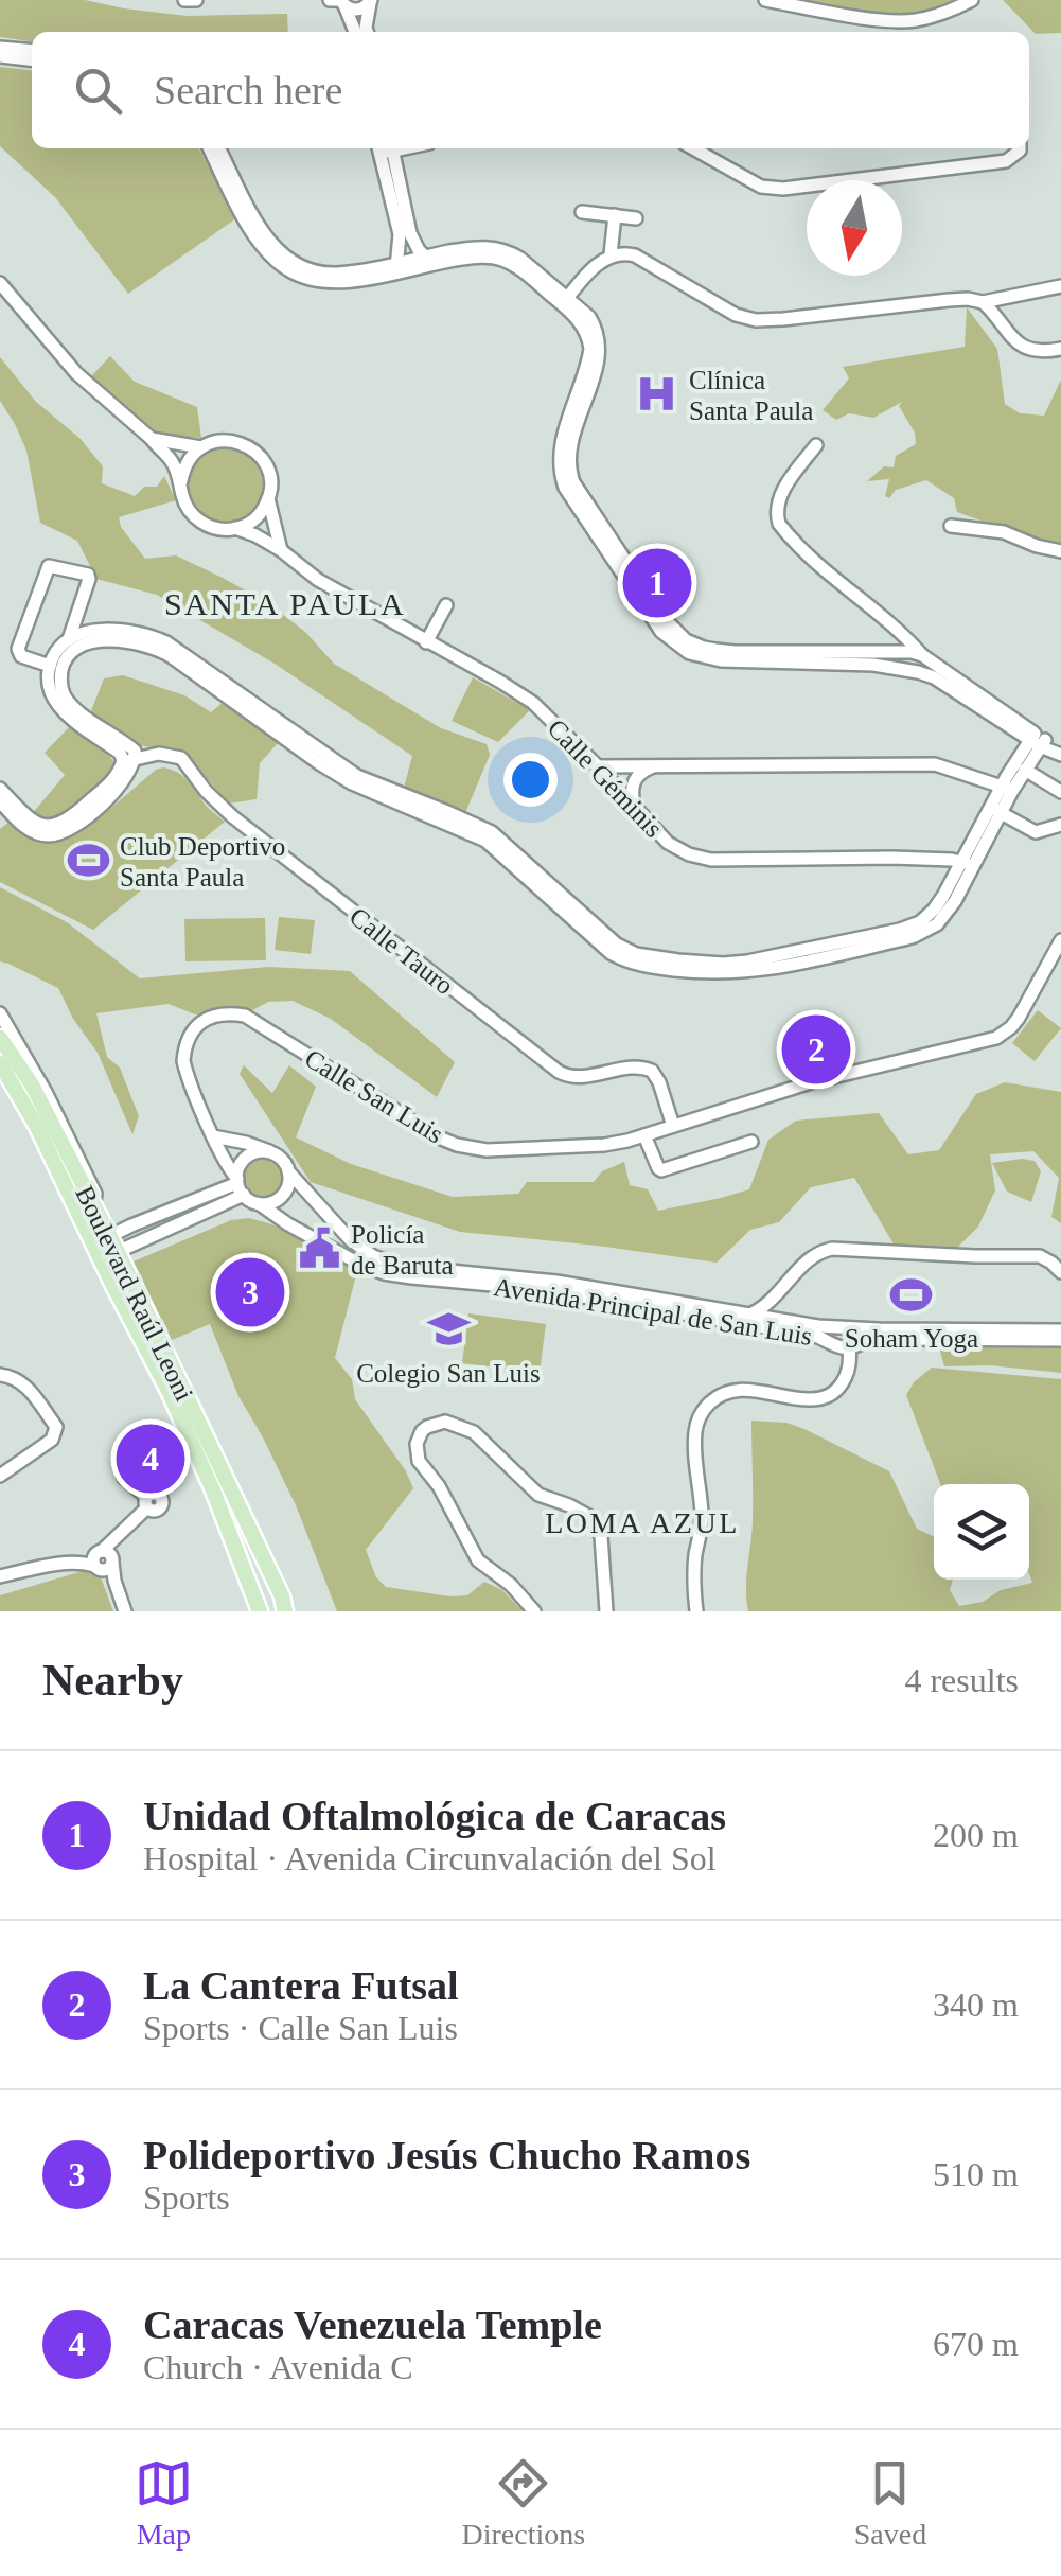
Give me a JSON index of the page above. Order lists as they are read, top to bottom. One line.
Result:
{"streets":{"main road":["Boulevard Raúl Leoni"],"street":["Calle Géminis","Calle Tauro","Calle San Luis","Avenida Principal de San Luis"]},"crossings":[["Calle Tauro","Calle San Luis"],["Calle San Luis","Avenida Principal de San Luis"]],"districts":["SANTA PAULA","LOMA AZUL"],"places":{"hospital":["Clínica Santa Paula"],"sports":["Club Deportivo Santa Paula","Soham Yoga"],"public building":["Policía de Baruta"],"school or university":["Colegio San Luis"]},"north":"bottom","page":{"search":"Search here","pins":["1","2","3","4"],"heading":["Nearby","4 results"],"list":[{"mark":"1","name":"Unidad Oftalmológica de Caracas","note":"Hospital · Avenida Circunvalación del Sol","value":"200 m"},{"mark":"2","name":"La Cantera Futsal","note":"Sports · Calle San Luis","value":"340 m"},{"mark":"3","name":"Polideportivo Jesús Chucho Ramos","note":"Sports","value":"510 m"},{"mark":"4","name":"Caracas Venezuela Temple","note":"Church · Avenida C","value":"670 m"}],"nav":["Map","Directions","Saved"]}}
